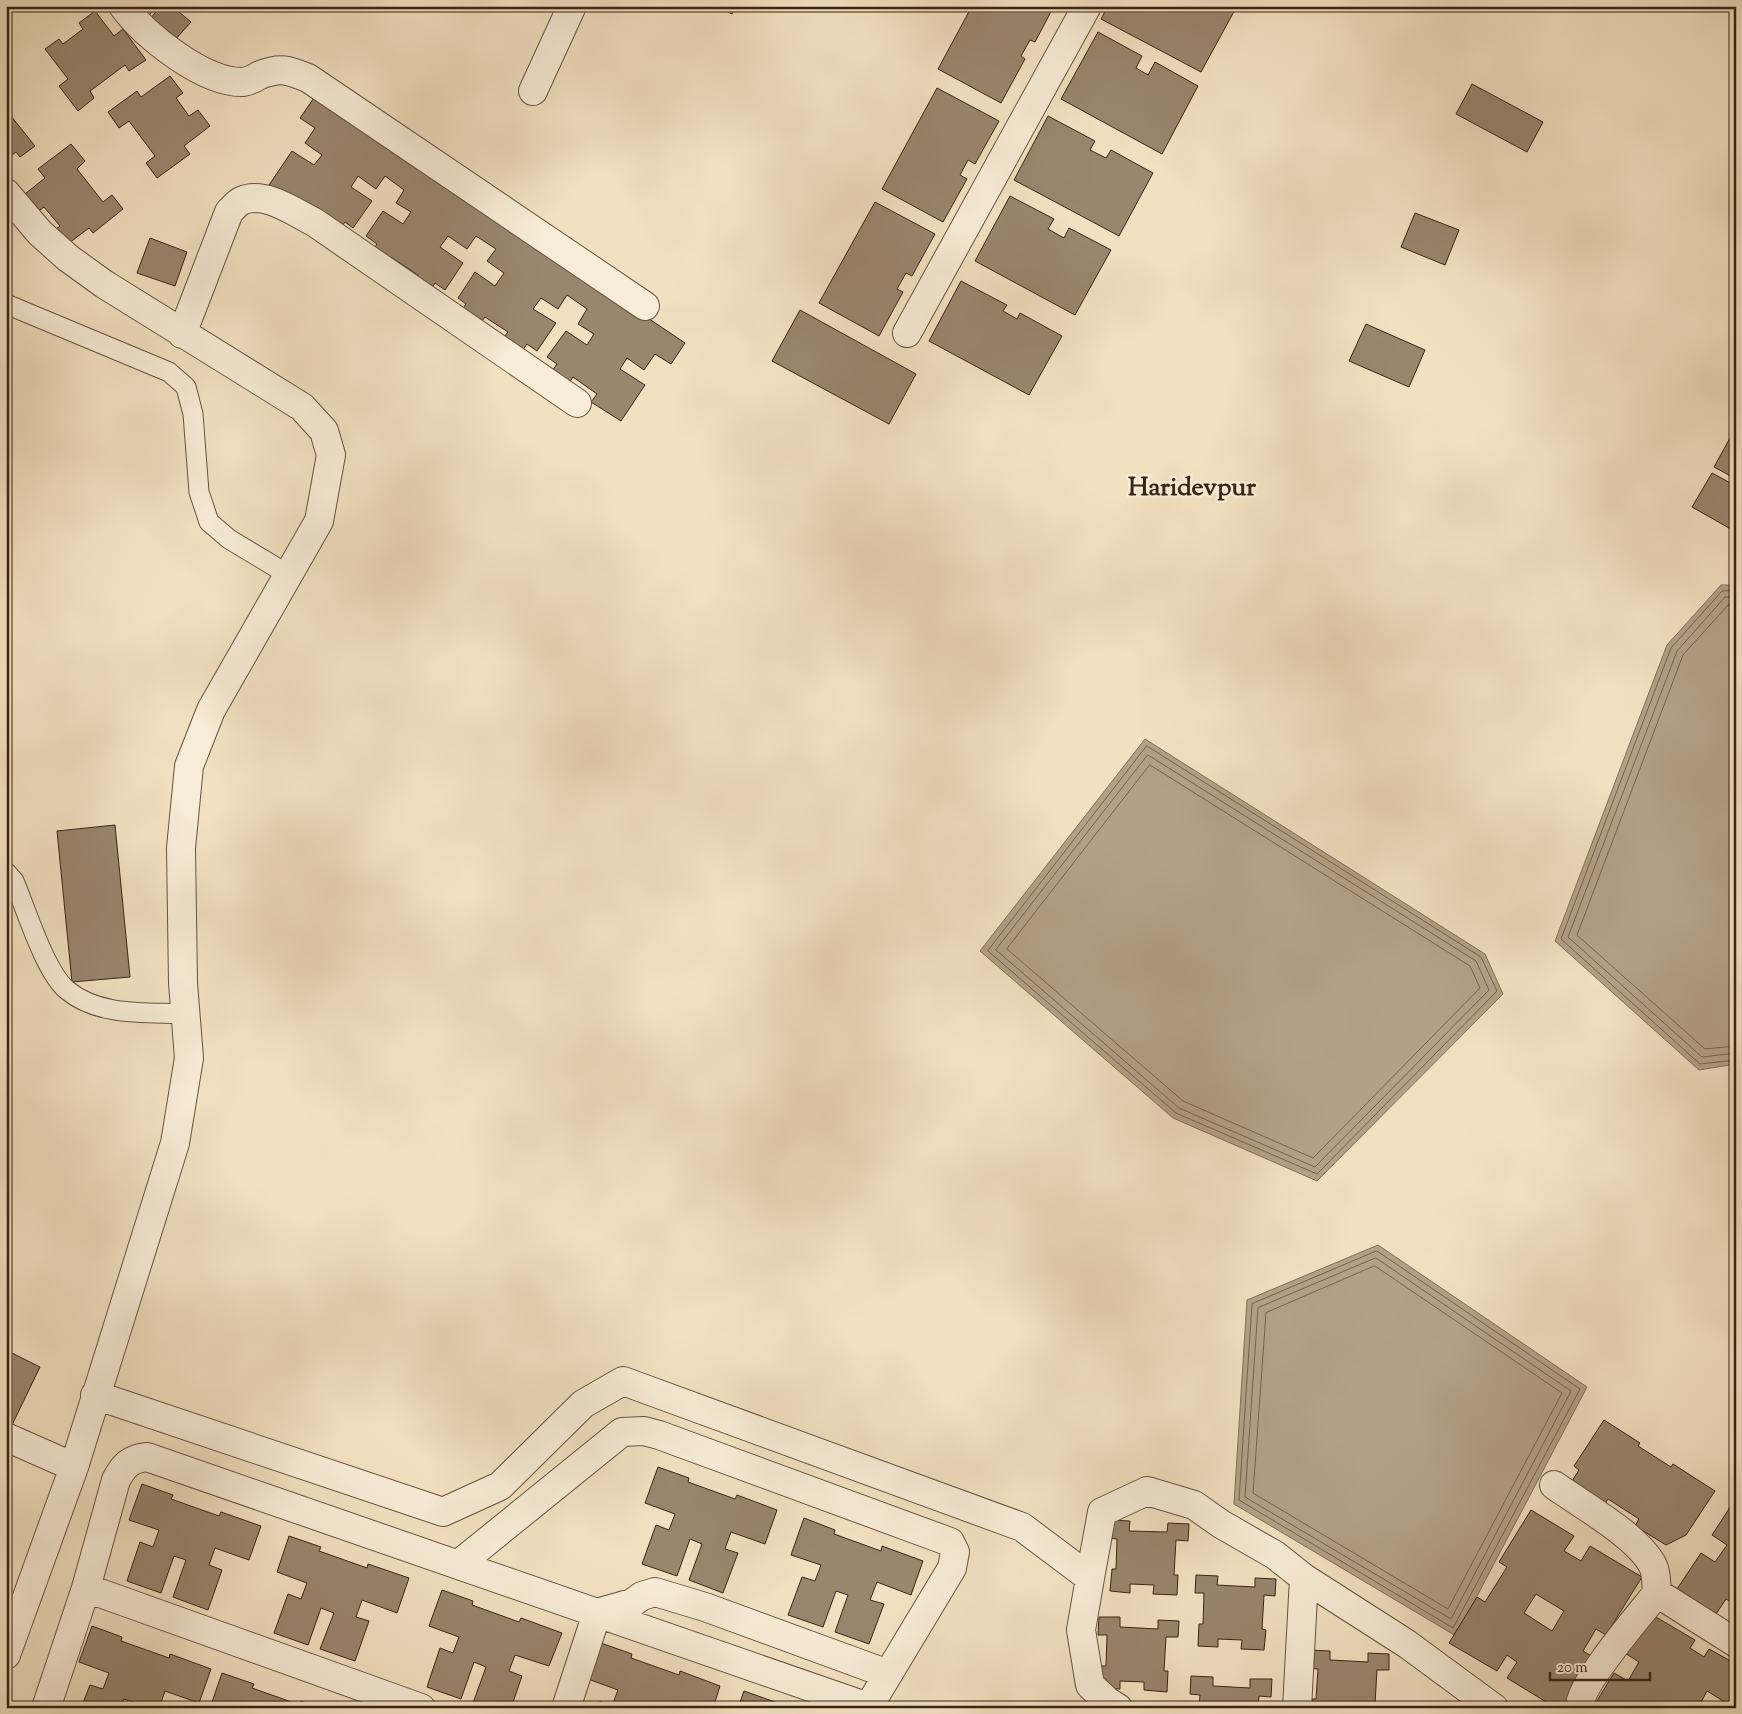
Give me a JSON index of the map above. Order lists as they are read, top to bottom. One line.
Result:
{"districts":["Haridevpur"],"scale_bar":"20 m"}
